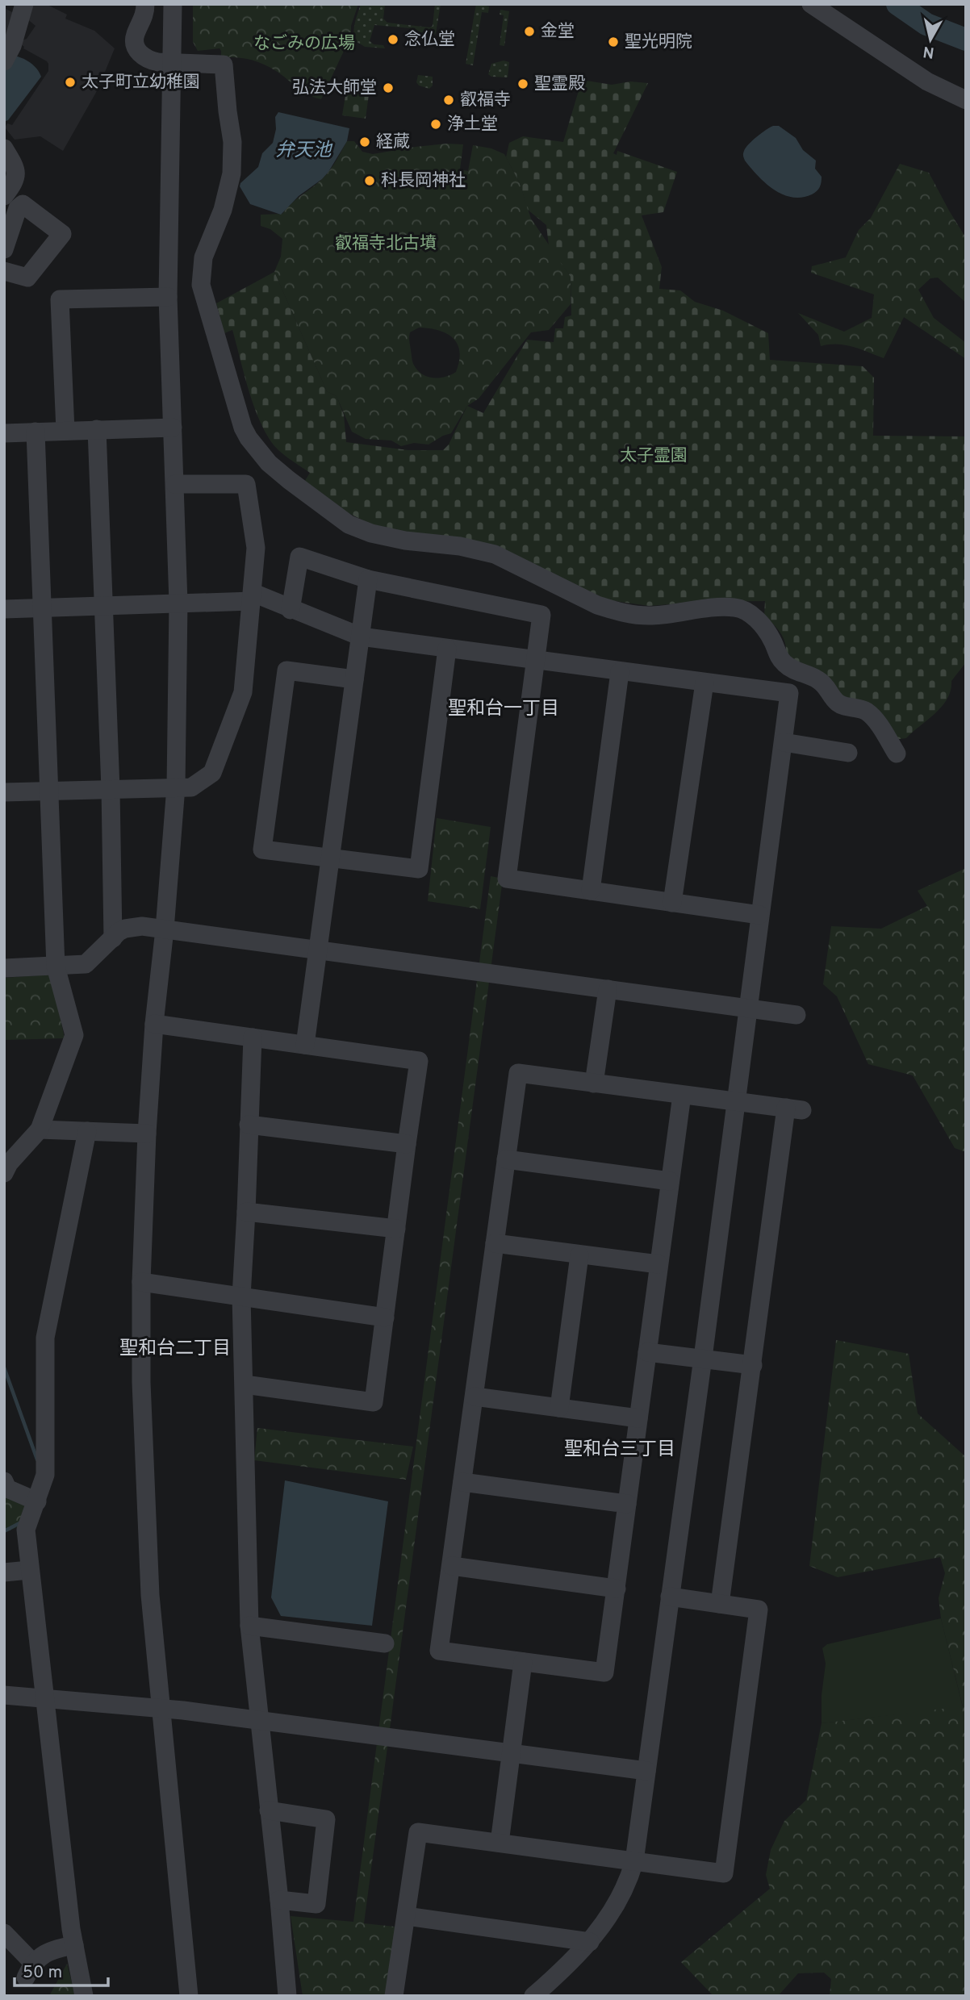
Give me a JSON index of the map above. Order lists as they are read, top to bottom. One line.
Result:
{"districts":["聖和台一丁目","聖和台二丁目","聖和台三丁目"],"water":["弁天池"],"parks":["なごみの広場","叡福寺北古墳","太子霊園"],"places":["金堂","念仏堂","聖光明院","太子町立幼稚園","聖霊殿","弘法大師堂","叡福寺","浄土堂","経蔵","科長岡神社"],"scale_bar":"50 m","north":"bottom"}
